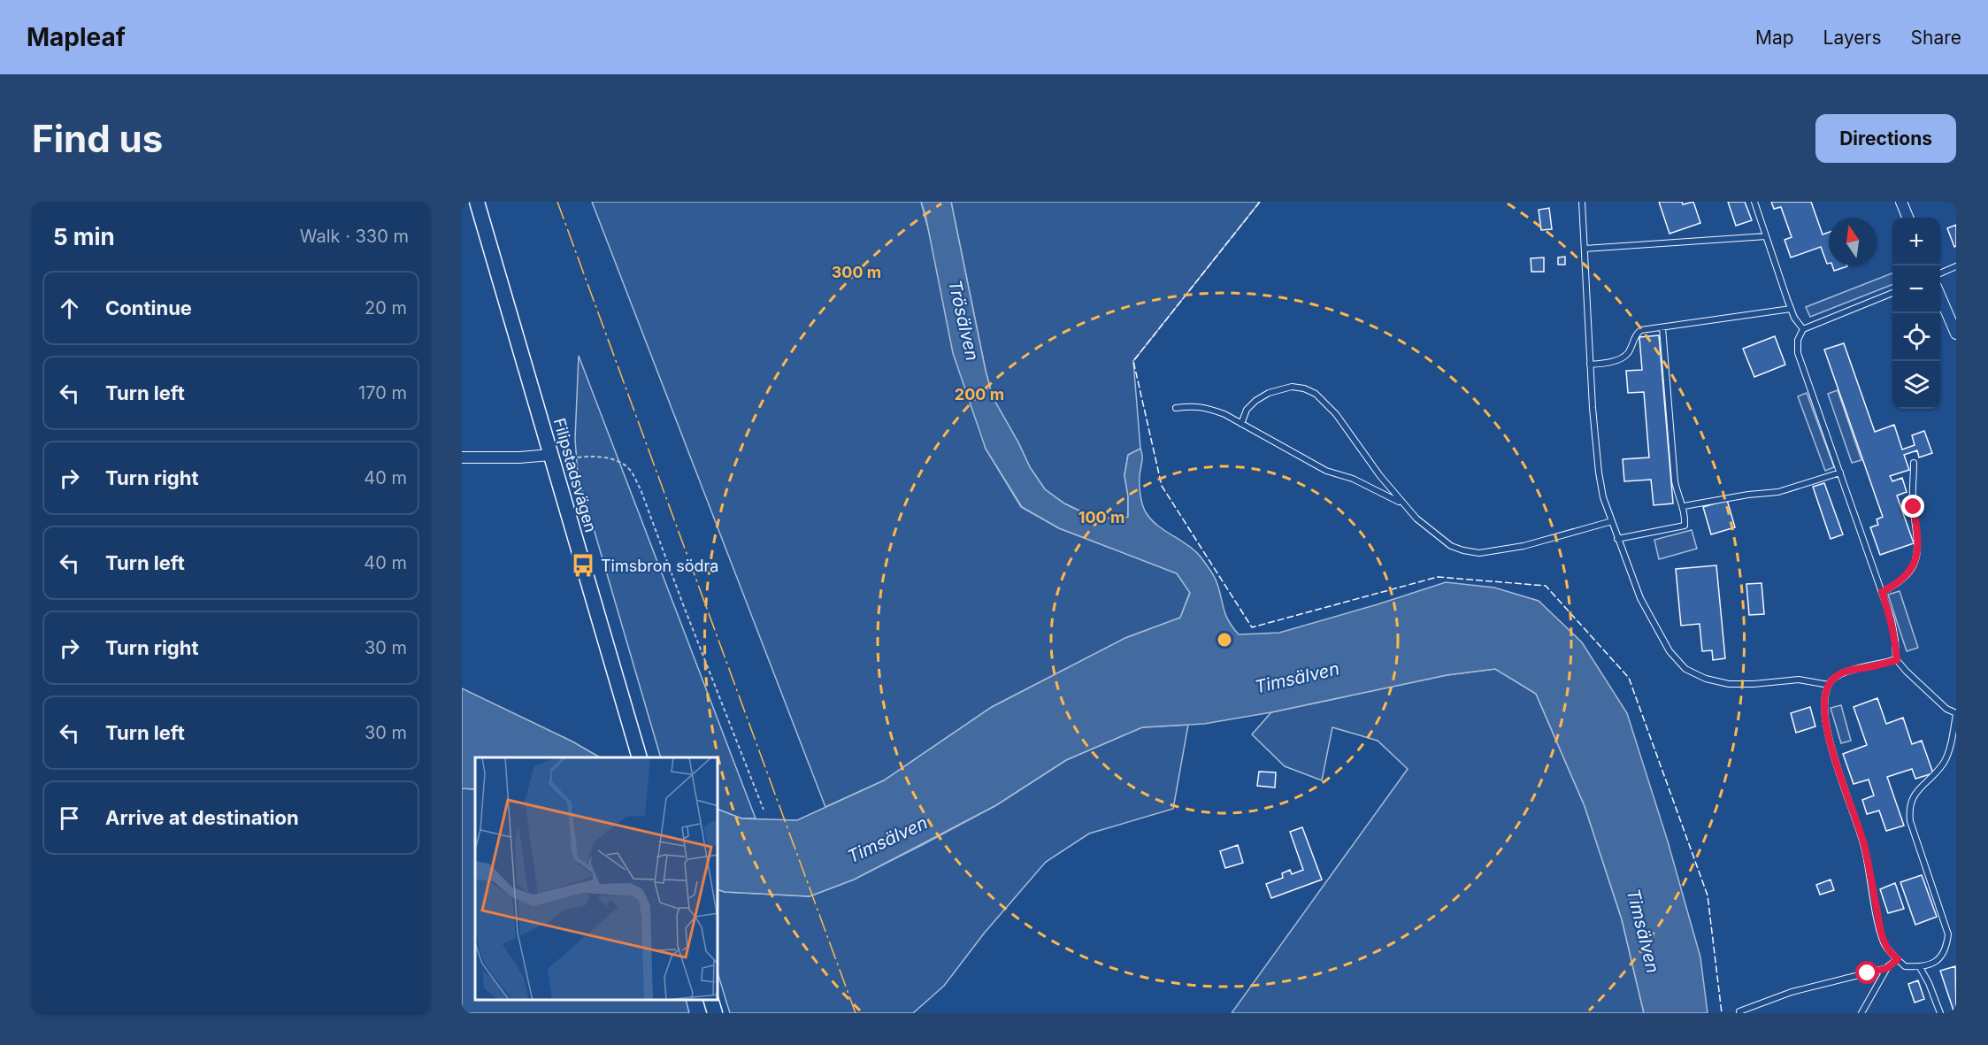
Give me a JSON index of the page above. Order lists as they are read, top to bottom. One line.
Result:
{"streets":{"main road":["Filipstadsvägen"]},"water":["Trösälven","Timsälven"],"places":{"bus stop":["Timsbron södra"]},"north":"top","page":{"header":"Mapleaf","nav":["Map","Layers","Share"],"buttons":"Directions","title":"Find us","heading":["5 min","Walk · 330 m"],"map_buttons":["+","−"],"list":[["Continue","20 m"],["Turn left","170 m"],["Turn right","40 m"],["Turn left","40 m"],["Turn right","30 m"],["Turn left","30 m"],"Arrive at destination"]},"rings":["300 m","200 m","100 m"]}
